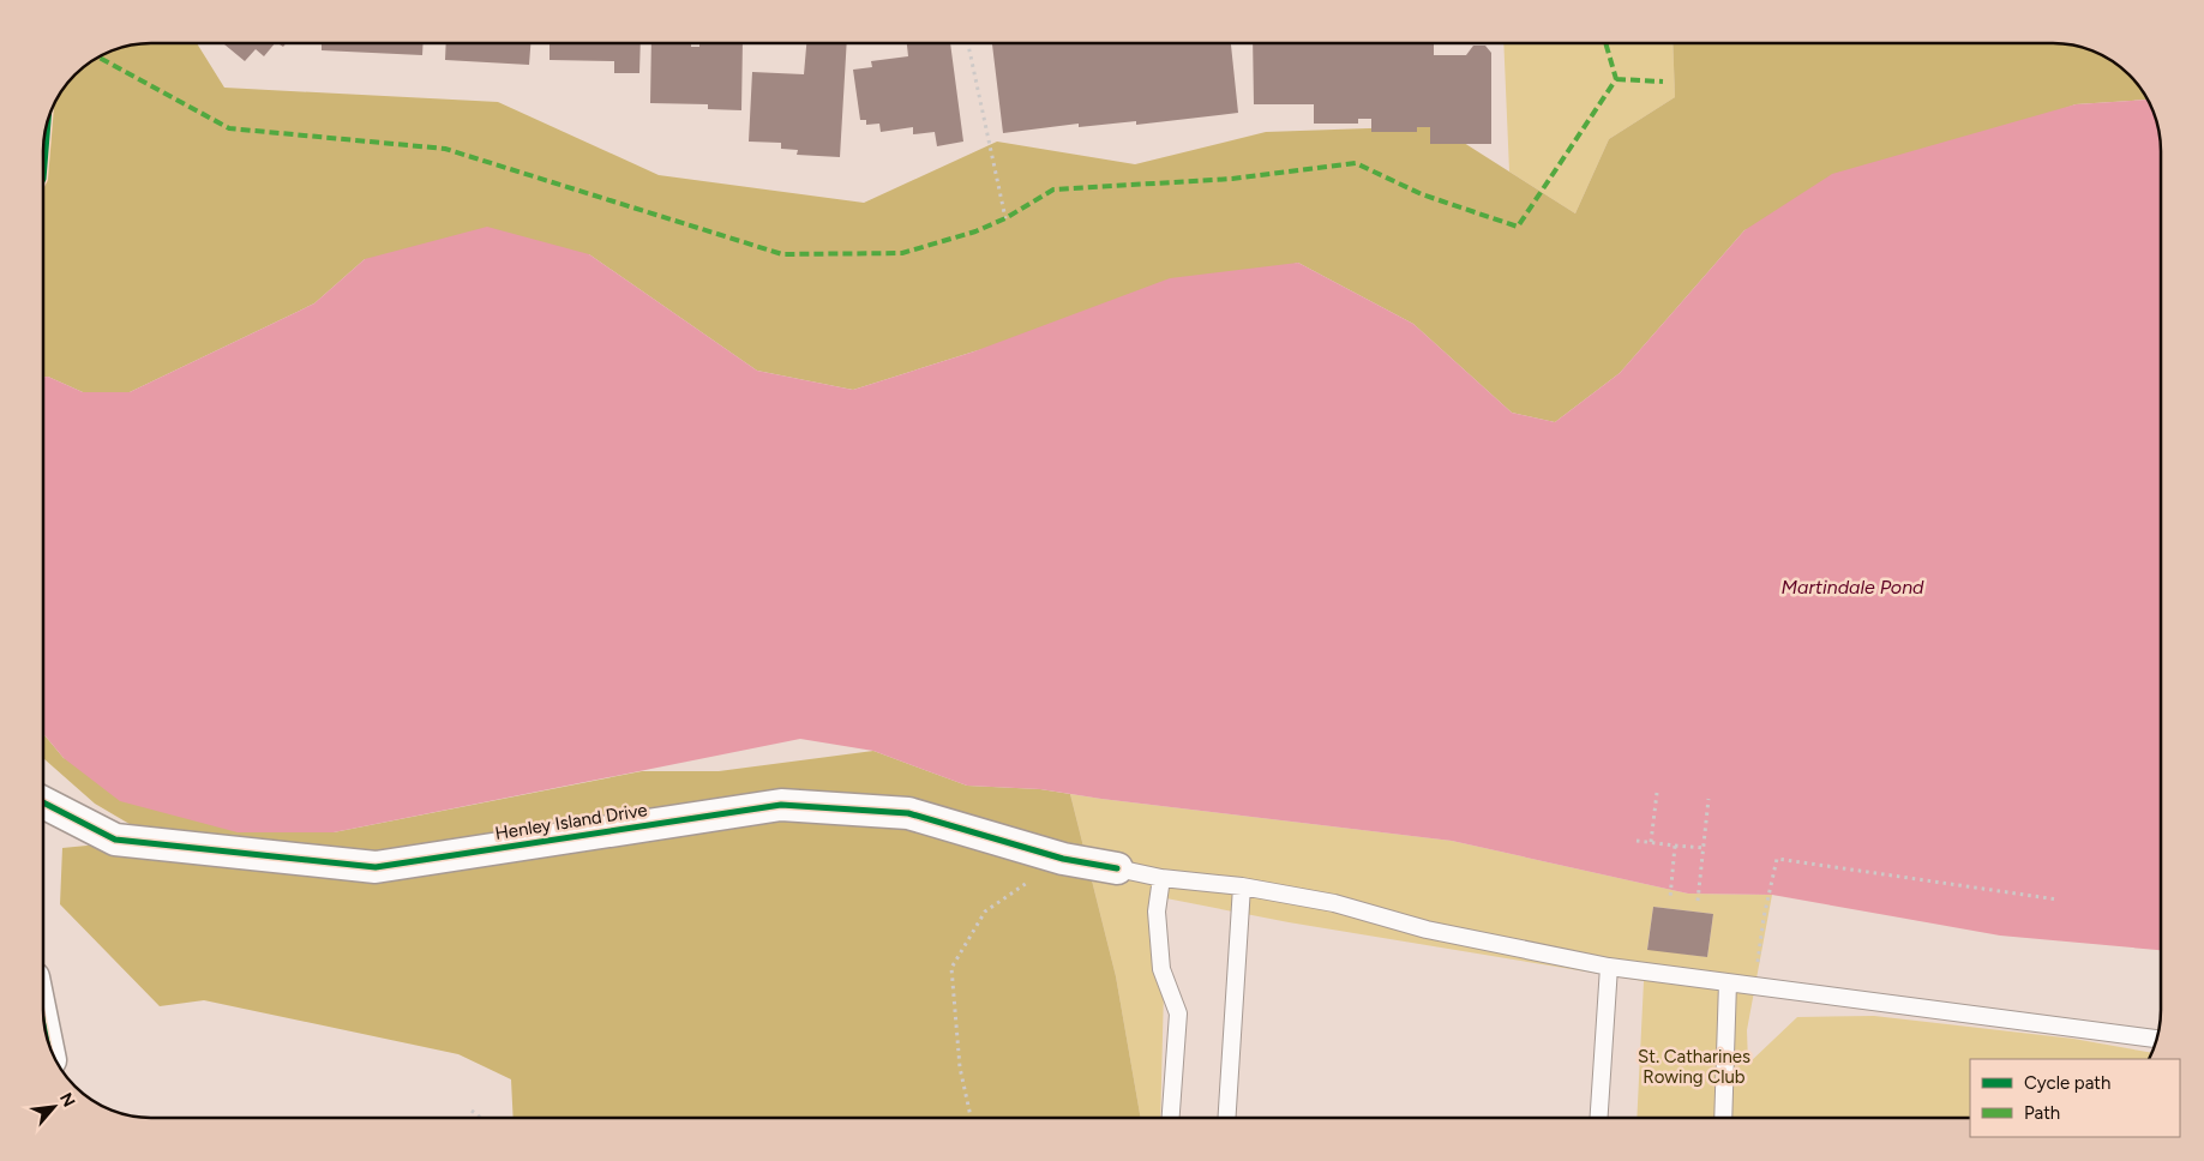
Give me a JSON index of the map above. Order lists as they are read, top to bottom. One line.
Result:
{"streets":{"street":["Henley Island Drive"]},"water":["Martindale Pond"],"parks":["St. Catharines Rowing Club"],"legend":["Cycle path","Path"],"north":"top right"}
